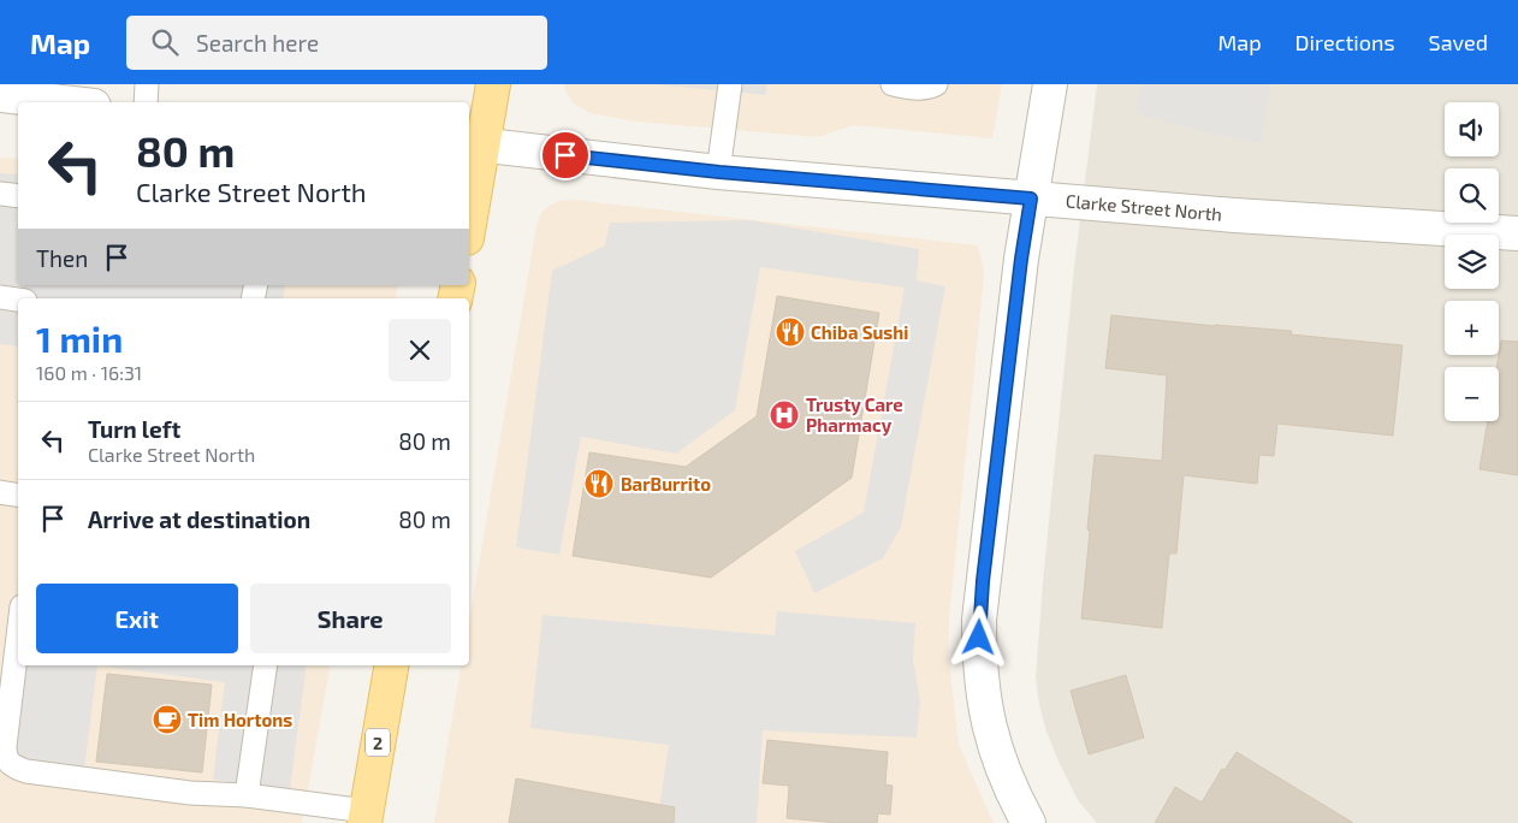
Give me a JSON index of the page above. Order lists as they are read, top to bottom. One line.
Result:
{"streets":{"main road":["2"],"street":["Clarke Street North"]},"places":{"restaurant":["Chiba Sushi","BarBurrito"],"hospital":["Trusty Care Pharmacy"],"cafe":["Tim Hortons"]},"page":{"header":"Map","search":"Search here","nav":["Map","Directions","Saved"],"map_buttons":["+","−"],"turn":["80 m","Clarke Street North"],"then":"Then","heading":["1 min","160 m · 16:31"],"list":[{"name":"Turn left","note":"Clarke Street North","value":"80 m"},{"name":"Arrive at destination","value":"80 m"}],"buttons":["Exit","Share"]}}
